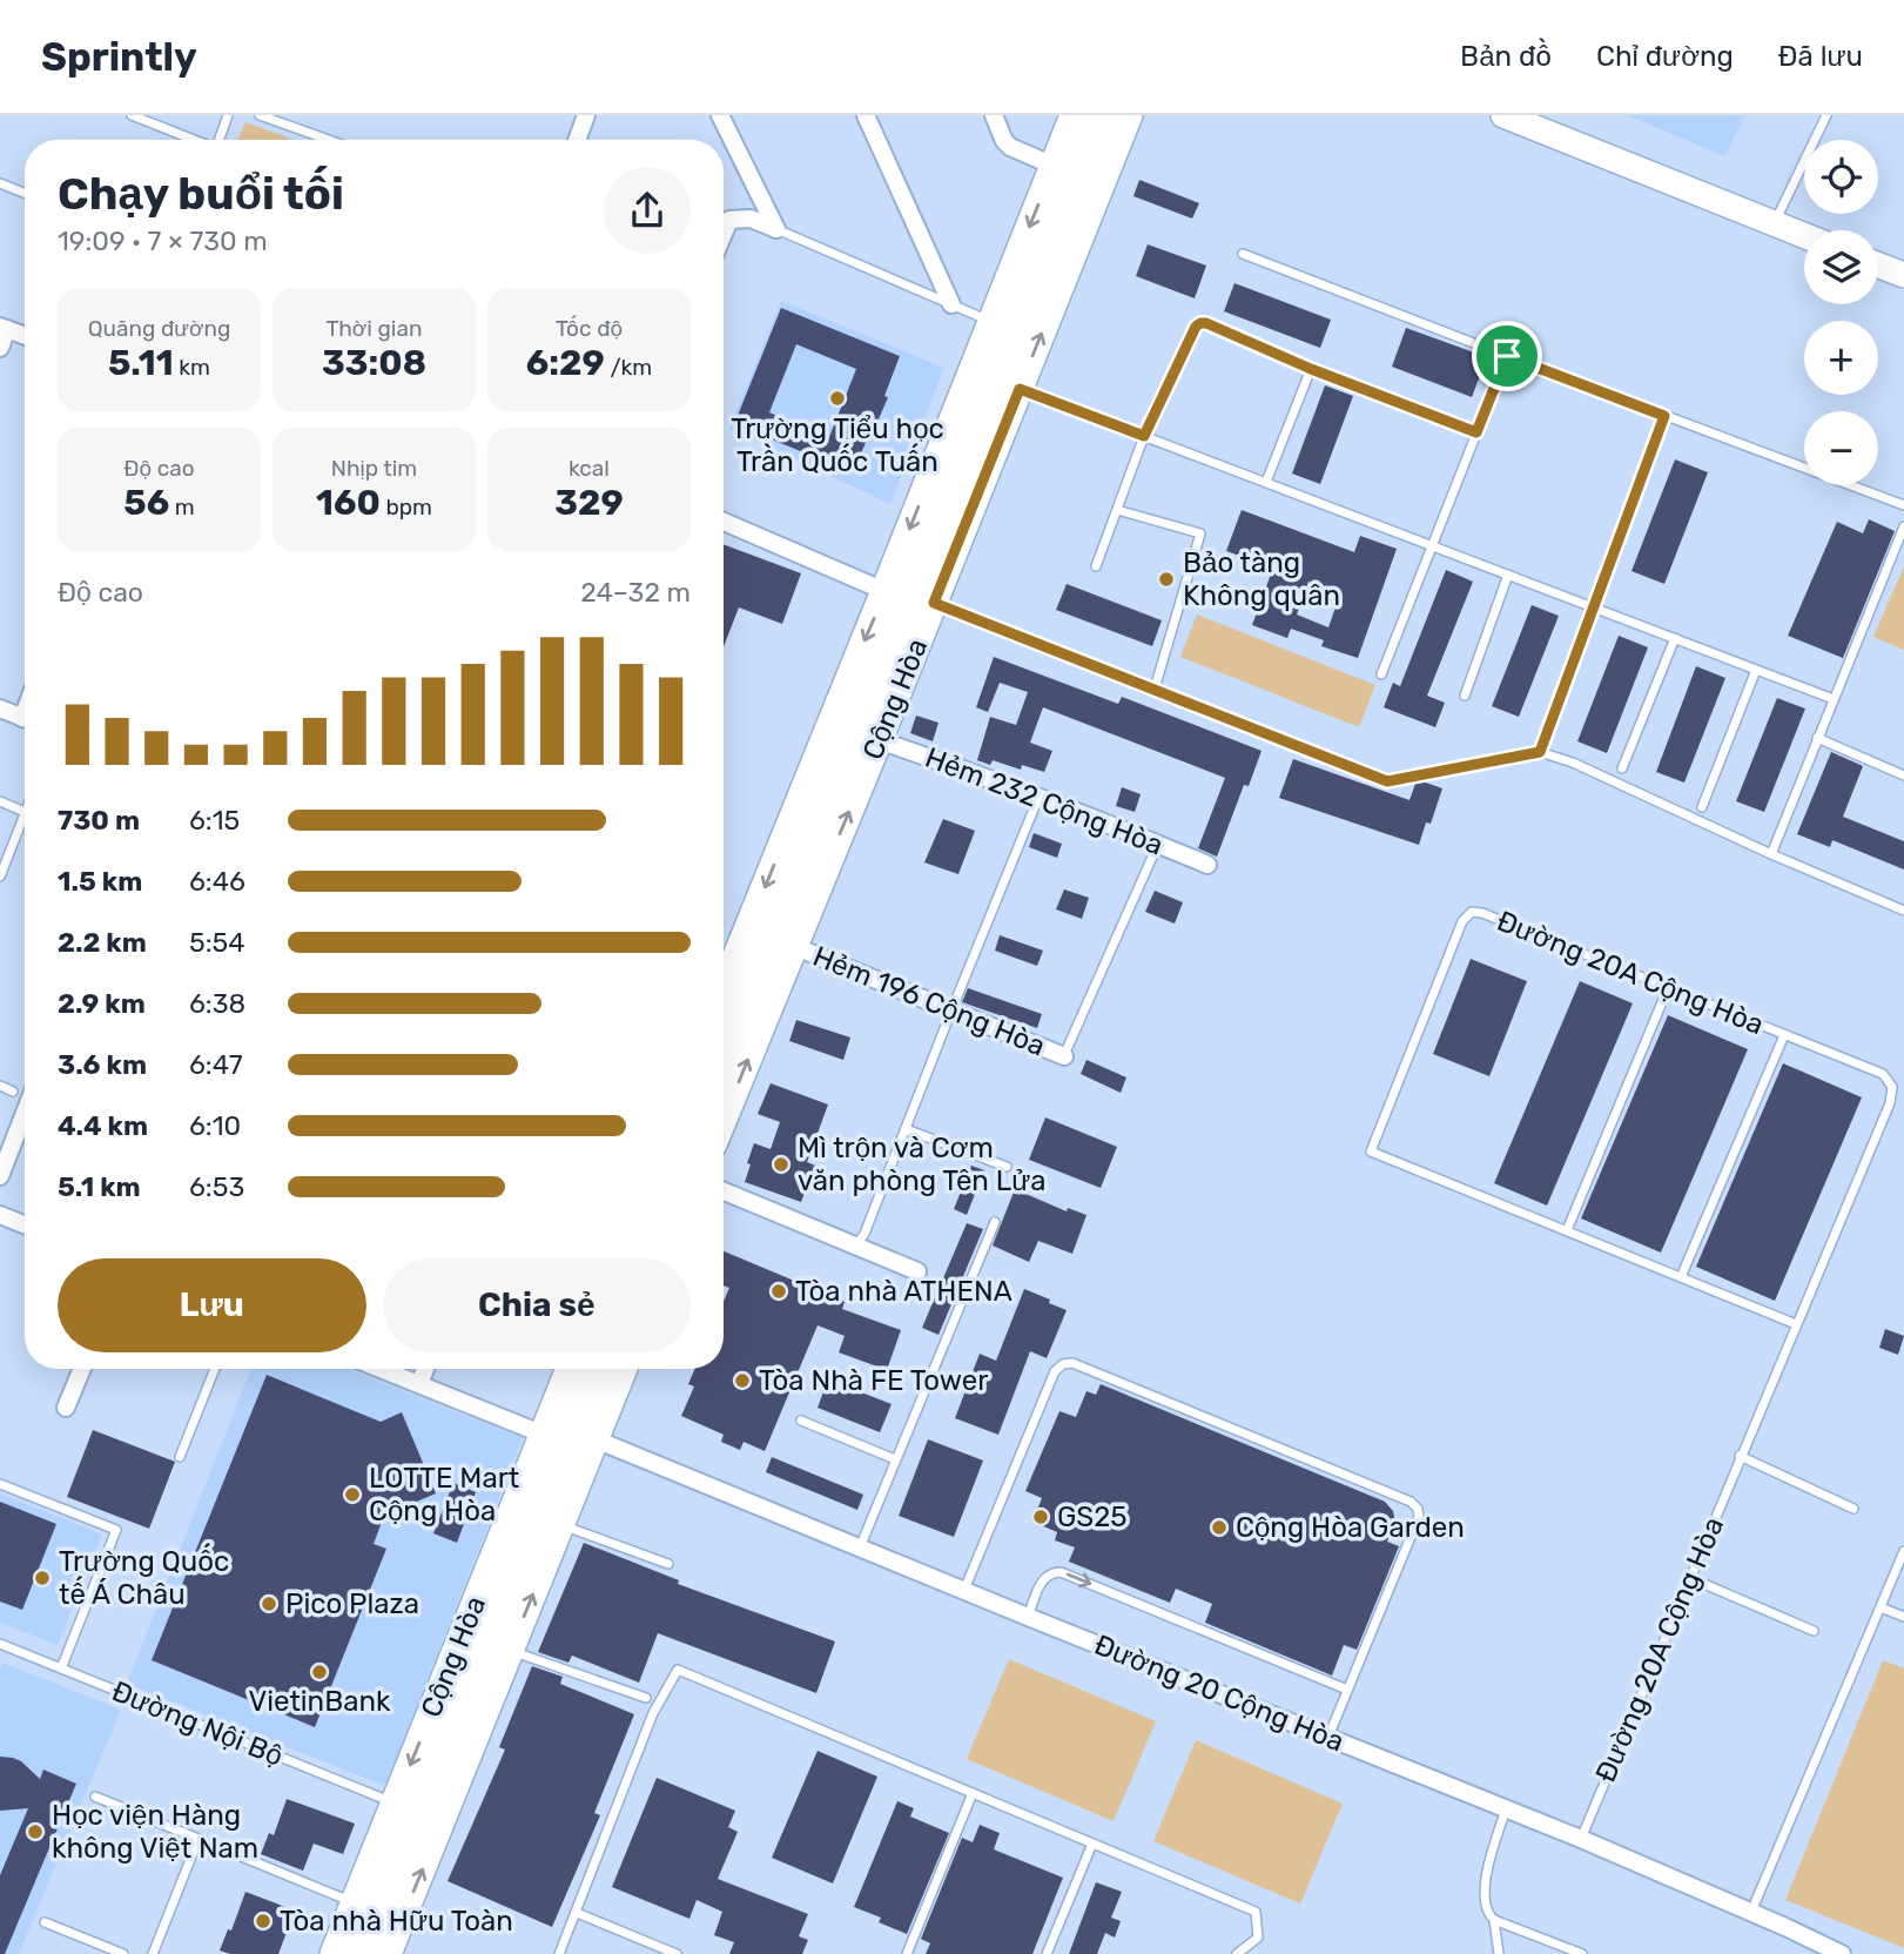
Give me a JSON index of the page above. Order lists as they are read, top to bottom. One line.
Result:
{"streets":{"main road":["Cộng Hòa"],"street":["Hẻm 232 Cộng Hòa","Hẻm 196 Cộng Hòa","Đường 20 Cộng Hòa"],"lane":["Đường 20A Cộng Hòa","Đường Nội Bộ"]},"crossings":[["Cộng Hòa","Hẻm 232 Cộng Hòa"],["Cộng Hòa","Hẻm 196 Cộng Hòa"],["Cộng Hòa","Đường 20 Cộng Hòa"],["Cộng Hòa","Đường Nội Bộ"],["Đường 20A Cộng Hòa","Đường 20 Cộng Hòa"]],"places":["Trường Tiểu học Trần Quốc Tuấn","Bảo tàng Không quân","Mì trộn và Cơm văn phòng Tên Lửa","Tòa nhà ATHENA","Tòa Nhà FE Tower","LOTTE Mart Cộng Hòa","GS25","Cộng Hòa Garden","Trường Quốc tế Á Châu","Pico Plaza","VietinBank","Học viện Hàng không Việt Nam","Tòa nhà Hữu Toàn"],"page":{"header":"Sprintly","nav":["Bản đồ","Chỉ đường","Đã lưu"],"map_buttons":["+","−"],"heading":["Chạy buổi tối","19:09 · 7 × 730 m"],"stats":[["Quãng đường","5.11 km"],["Thời gian","33:08"],["Tốc độ","6:29 /km"],["Độ cao","56 m"],["Nhịp tim","160 bpm"],["kcal","329"]],"chart":["Độ cao","24–32 m"],"list":[{"name":"730 m","note":"6:15"},{"name":"1.5 km","note":"6:46"},{"name":"2.2 km","note":"5:54"},{"name":"2.9 km","note":"6:38"},{"name":"3.6 km","note":"6:47"},{"name":"4.4 km","note":"6:10"},{"name":"5.1 km","note":"6:53"}],"buttons":["Lưu","Chia sẻ"]}}
